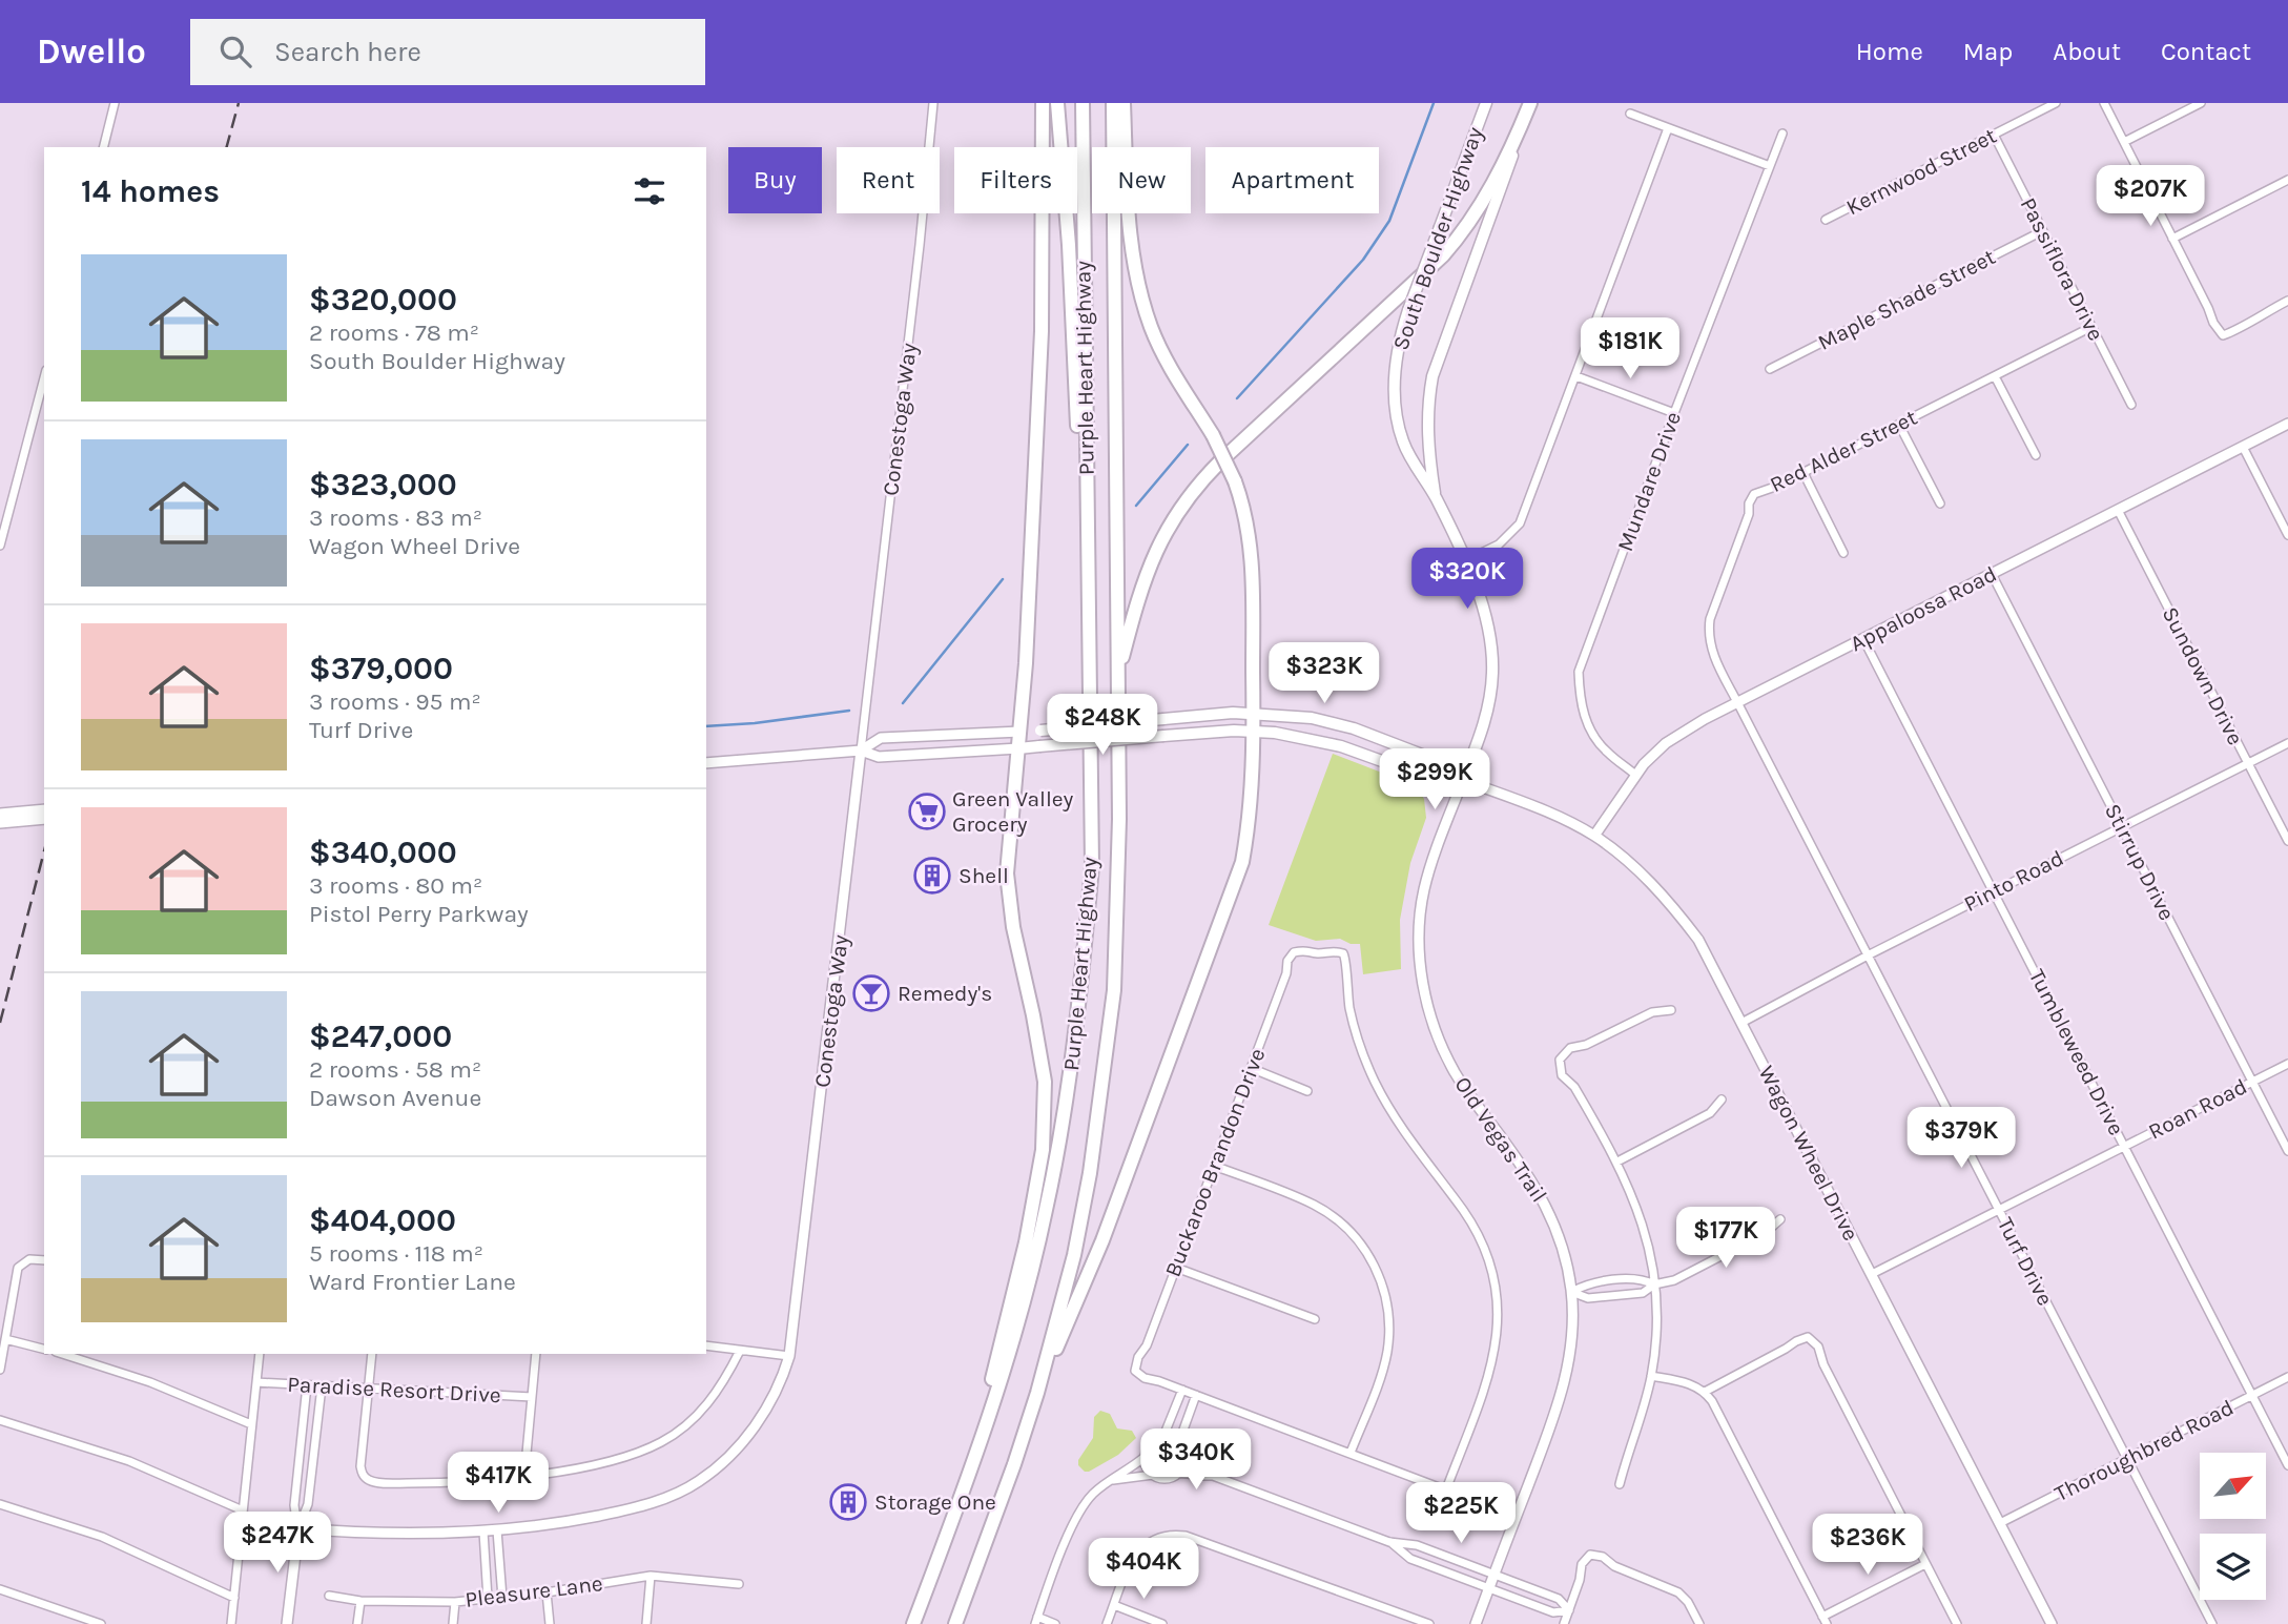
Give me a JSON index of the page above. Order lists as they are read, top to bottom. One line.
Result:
{"streets":{"highway":["Purple Heart Highway"],"main road":["South Boulder Highway","Wagon Wheel Drive"],"street":["Kernwood Street","Passiflora Drive","Maple Shade Street","Conestoga Way","Red Alder Street","Mundare Drive","Appaloosa Road","Sundown Drive","Stirrup Drive","Pinto Road","Tumbleweed Drive","Roan Road","Old Vegas Trail","Buckaroo Brandon Drive","Turf Drive","Paradise Resort Drive","Thoroughbred Road","Pleasure Lane"]},"crossings":[["Kernwood Street","Passiflora Drive"],["South Boulder Highway","Old Vegas Trail"],["South Boulder Highway","Wagon Wheel Drive"],["Passiflora Drive","Maple Shade Street"],["Passiflora Drive","Red Alder Street"],["Red Alder Street","Appaloosa Road"],["Red Alder Street","Turf Drive"],["Mundare Drive","Appaloosa Road"],["Appaloosa Road","Sundown Drive"],["Appaloosa Road","Stirrup Drive"],["Appaloosa Road","Tumbleweed Drive"],["Appaloosa Road","Wagon Wheel Drive"],["Appaloosa Road","Turf Drive"],["Sundown Drive","Pinto Road"],["Stirrup Drive","Pinto Road"],["Stirrup Drive","Roan Road"],["Pinto Road","Tumbleweed Drive"],["Pinto Road","Wagon Wheel Drive"],["Pinto Road","Turf Drive"],["Tumbleweed Drive","Roan Road"],["Tumbleweed Drive","Thoroughbred Road"],["Roan Road","Wagon Wheel Drive"],["Roan Road","Turf Drive"],["Old Vegas Trail","Wagon Wheel Drive"],["Wagon Wheel Drive","Thoroughbred Road"],["Turf Drive","Thoroughbred Road"]],"places":{"supermarket":["Green Valley Grocery"],"building":["Shell","Storage One"],"bar":["Remedy's"]},"north":"top right","page":{"header":"Dwello","search":"Search here","nav":["Home","Map","About","Contact"],"chip":["Buy","Rent","Filters","New","Apartment"],"heading":"14 homes","price":["$207K","$181K","$320K","$323K","$248K","$299K","$379K","$177K","$340K","$417K","$225K","$247K","$236K","$404K"],"list":[{"name":"$320,000","note":"2 rooms · 78 m² · South Boulder Highway"},{"name":"$323,000","note":"3 rooms · 83 m² · Wagon Wheel Drive"},{"name":"$379,000","note":"3 rooms · 95 m² · Turf Drive"},{"name":"$340,000","note":"3 rooms · 80 m² · Pistol Perry Parkway"},{"name":"$247,000","note":"2 rooms · 58 m² · Dawson Avenue"},{"name":"$404,000","note":"5 rooms · 118 m² · Ward Frontier Lane"}]}}
